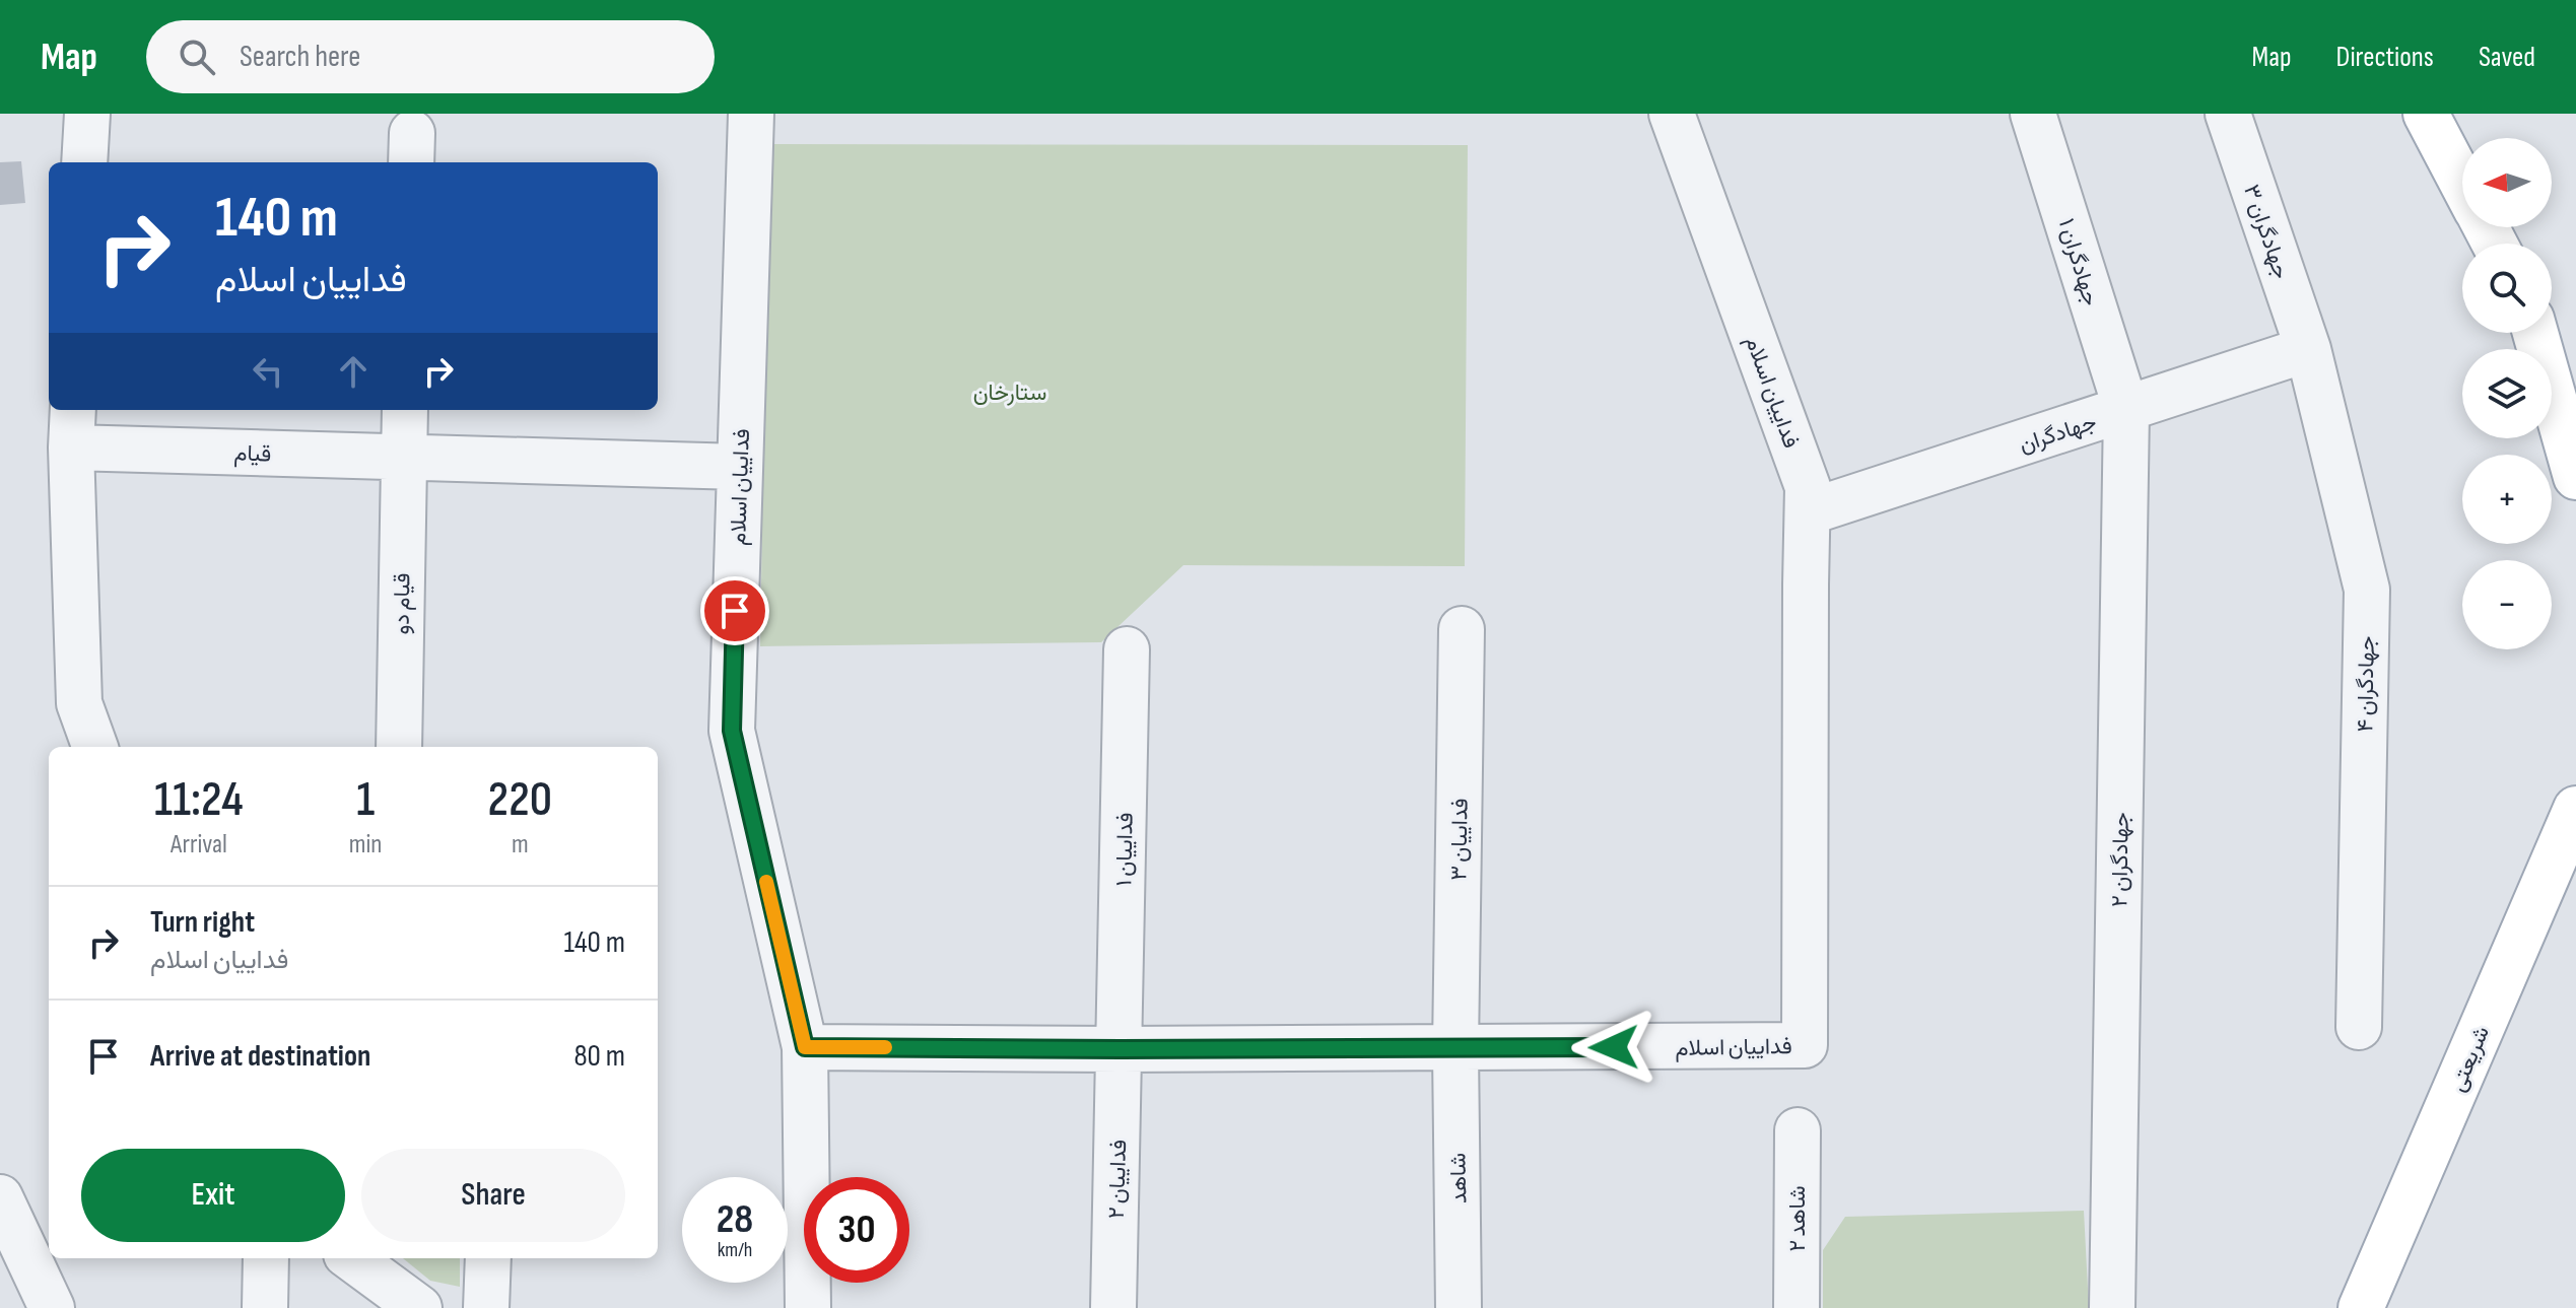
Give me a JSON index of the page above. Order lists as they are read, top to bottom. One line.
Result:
{"streets":{"main road":["شریعتی"],"street":["جهادگران ۳","جهادگران ۱","فداییان اسلام","جهادگران","قیام","قیام دو","جهادگران ۴","فداییان ۳","فداییان ۱","جهادگران ۲","شاهد","فداییان ۲","شاهد ۲"]},"crossings":[["جهادگران ۳","جهادگران"],["جهادگران ۳","جهادگران ۴"],["جهادگران ۱","جهادگران"],["جهادگران ۱","جهادگران ۲"],["فداییان اسلام","جهادگران"],["فداییان اسلام","قیام"],["فداییان اسلام","فداییان ۳"],["فداییان اسلام","فداییان ۱"],["فداییان اسلام","شاهد"],["فداییان اسلام","فداییان ۲"],["جهادگران","جهادگران ۴"],["جهادگران","جهادگران ۲"],["قیام","قیام دو"],["فداییان ۳","شاهد"],["فداییان ۱","فداییان ۲"]],"parks":["ستارخان"],"north":"left","page":{"header":"Map","search":"Search here","nav":["Map","Directions","Saved"],"map_buttons":["+","−"],"turn":["140 m","فداییان اسلام"],"eta":["11:24","Arrival","1","min","220","m"],"list":[{"name":"Turn right","note":"فداییان اسلام","value":"140 m"},{"name":"Arrive at destination","value":"80 m"}],"buttons":["Exit","Share"],"speed":"28 km/h","limit":"30"}}
